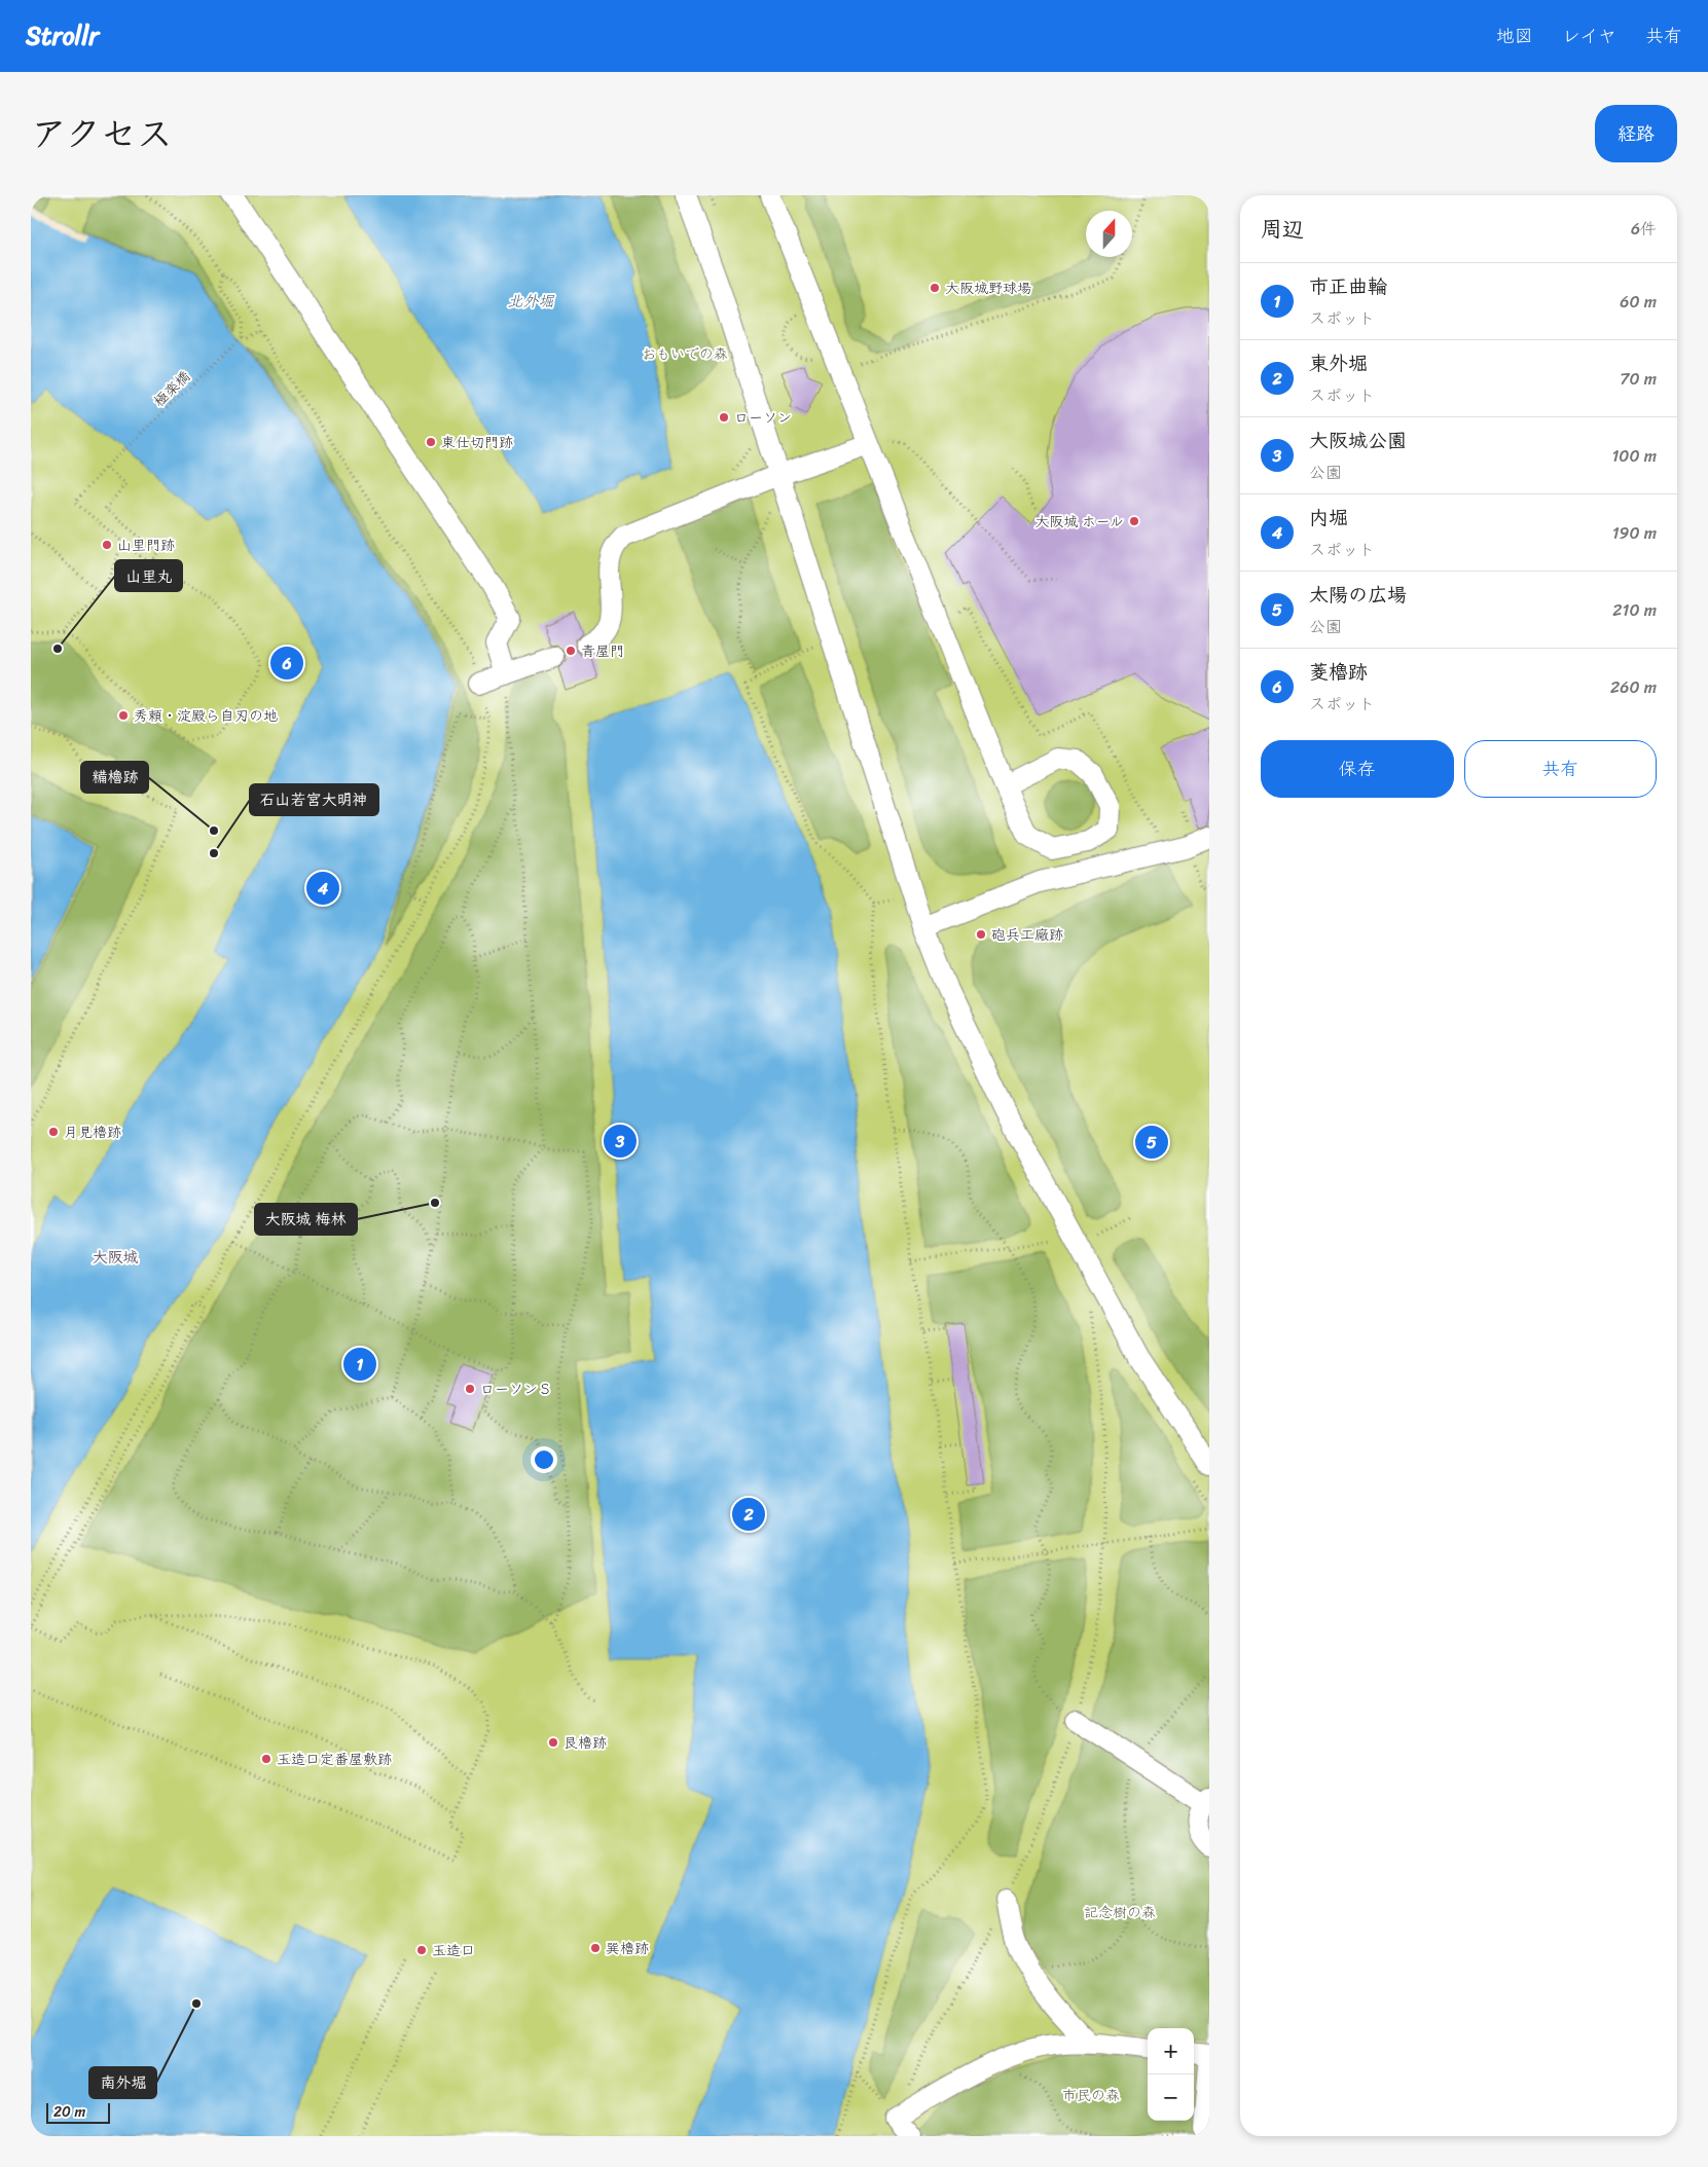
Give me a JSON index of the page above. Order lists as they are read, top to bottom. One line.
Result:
{"streets":{"path":["極楽橋"]},"districts":["大阪城"],"water":["北外堀"],"parks":["おもいでの森","記念樹の森","市民の森"],"places":["大阪城野球場","ローソン","東仕切門跡","大阪城 ホール","山里門跡","山里丸","青屋門","秀頼・淀殿ら自刃の地","糒櫓跡","石山若宮大明神","砲兵工廠跡","月見櫓跡","大阪城 梅林","ローソンＳ","艮櫓跡","玉造口定番屋敷跡","巽櫓跡","玉造口","南外堀"],"scale_bar":"20 m","north":"top","page":{"header":"Strollr","nav":["地図","レイヤ","共有"],"title":"アクセス","buttons":["経路",["保存","共有"]],"heading":["周辺","6件"],"list":[{"mark":"1","name":"市正曲輪","note":"スポット","value":"60 m"},{"mark":"2","name":"東外堀","note":"スポット","value":"70 m"},{"mark":"3","name":"大阪城公園","note":"公園","value":"100 m"},{"mark":"4","name":"内堀","note":"スポット","value":"190 m"},{"mark":"5","name":"太陽の広場","note":"公園","value":"210 m"},{"mark":"6","name":"菱櫓跡","note":"スポット","value":"260 m"}],"pins":["6","4","3","5","1","2"],"map_buttons":["+","−"],"scale":"20 m"}}
